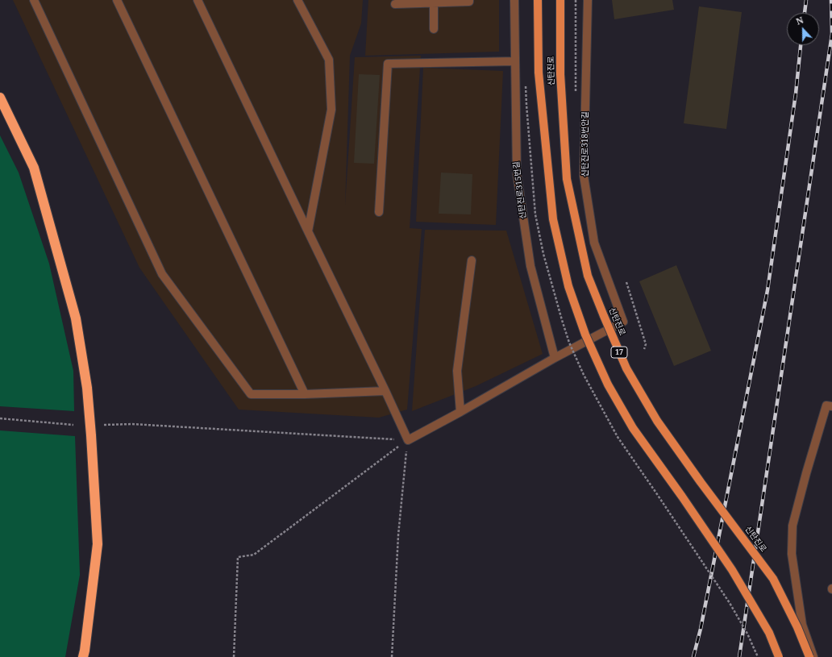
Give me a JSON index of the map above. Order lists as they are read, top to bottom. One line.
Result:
{"streets":{"main road":["신탄진로","17"],"street":["신탄진로318번안길","신탄진로315번길"]},"crossings":[["신탄진로318번안길","신탄진로315번길"]],"north":"top"}
